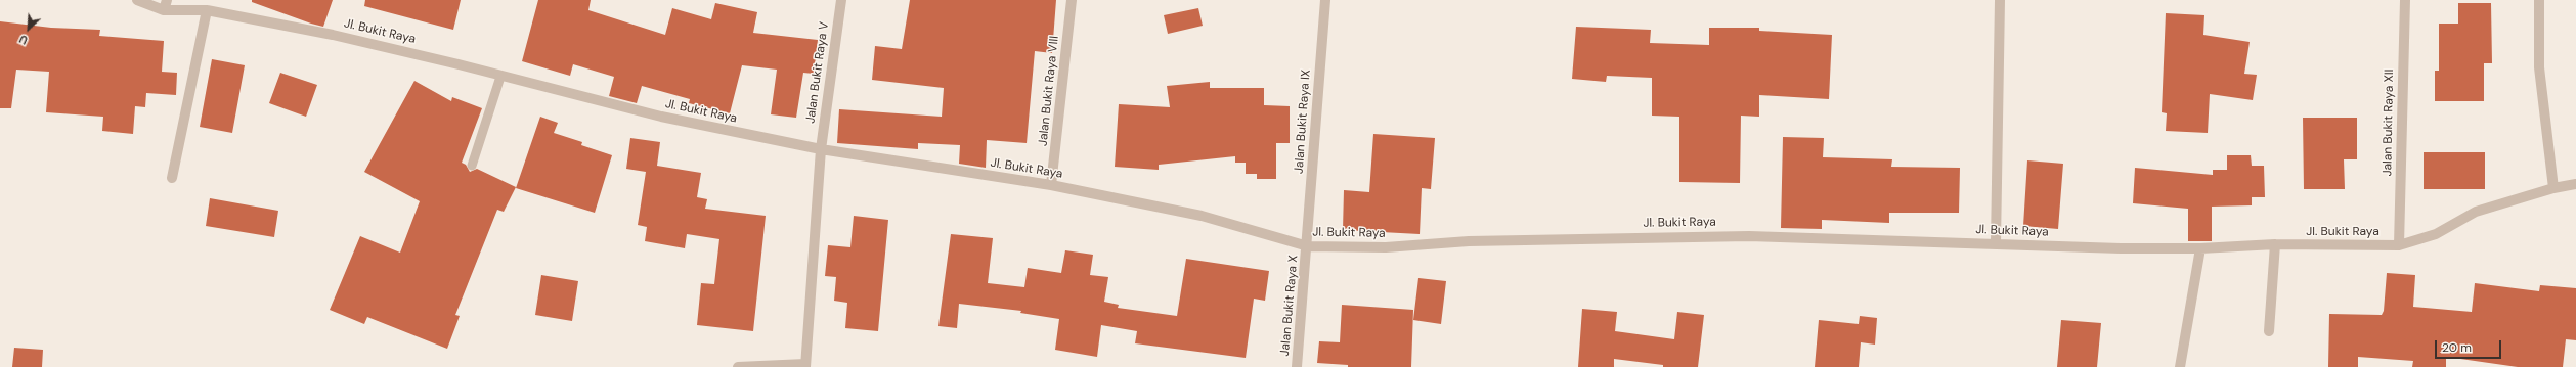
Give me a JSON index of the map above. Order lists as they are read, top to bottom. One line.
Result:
{"streets":{"street":["Jl. Bukit Raya","Jalan Bukit Raya V","Jalan Bukit Raya VIII","Jalan Bukit Raya IX","Jalan Bukit Raya XII","Jalan Bukit Raya X"]},"crossings":[["Jl. Bukit Raya","Jalan Bukit Raya V"],["Jl. Bukit Raya","Jalan Bukit Raya VIII"],["Jl. Bukit Raya","Jalan Bukit Raya IX"],["Jl. Bukit Raya","Jalan Bukit Raya XII"],["Jl. Bukit Raya","Jalan Bukit Raya X"],["Jalan Bukit Raya IX","Jalan Bukit Raya X"]],"scale_bar":"20 m","north":"bottom left"}
